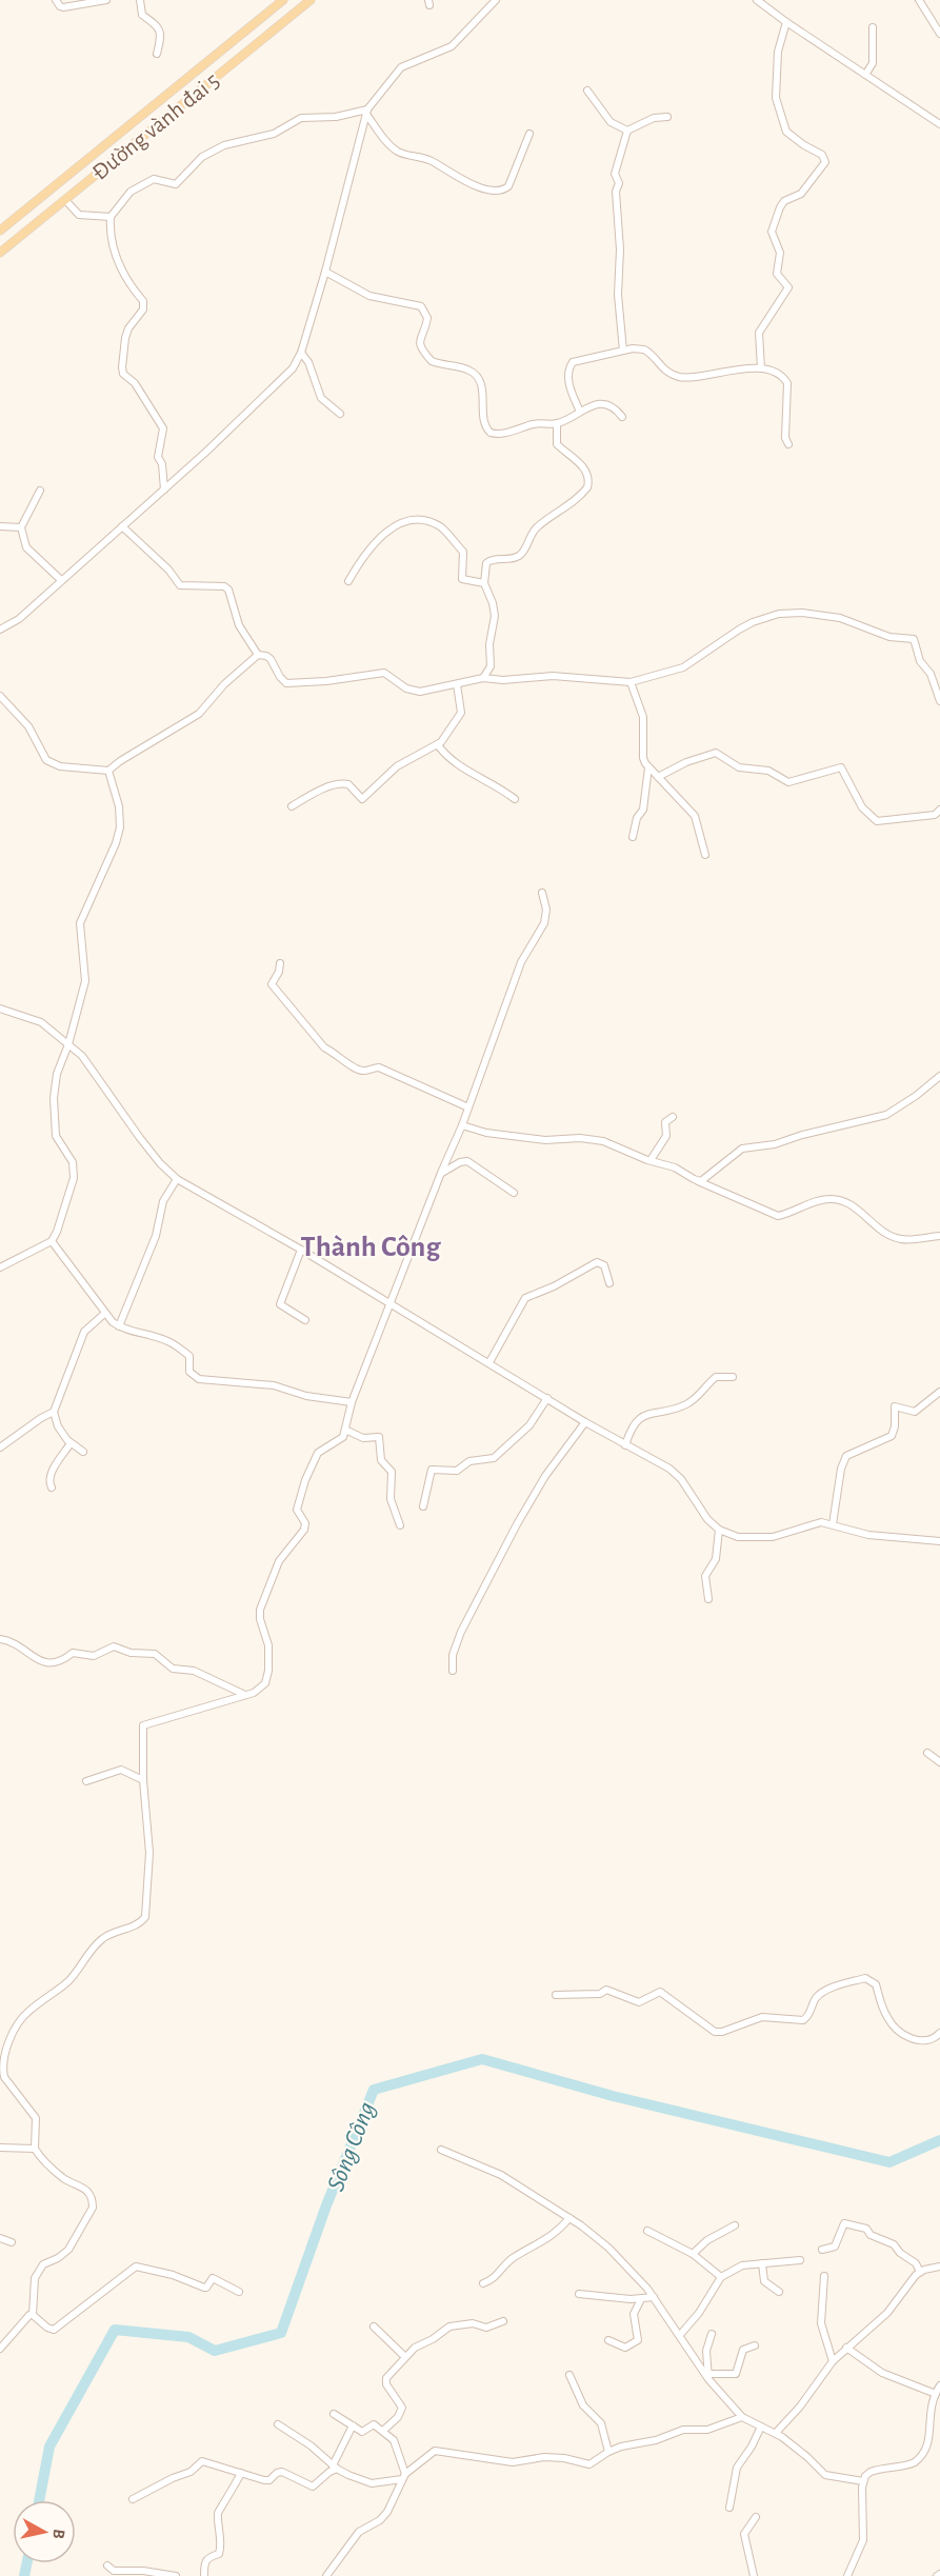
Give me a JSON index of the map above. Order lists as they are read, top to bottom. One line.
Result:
{"streets":{"main road":["Đường vành đai 5"]},"districts":["Thành Công"],"water":["Sông Công"],"north":"right"}
